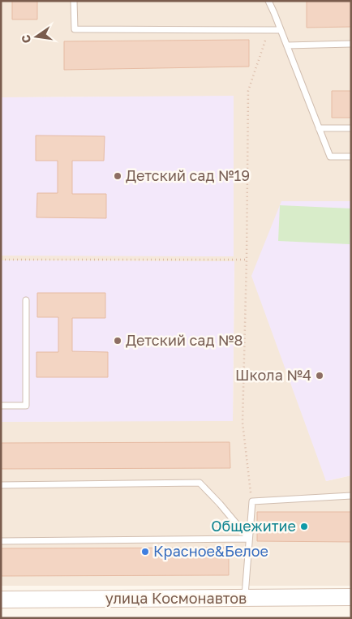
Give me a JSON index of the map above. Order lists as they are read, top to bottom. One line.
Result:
{"streets":{"street":["улица Космонавтов"]},"places":["Детский сад №19","Детский сад №8","Школа №4","Общежитие","Красное&Белое"],"north":"left"}
